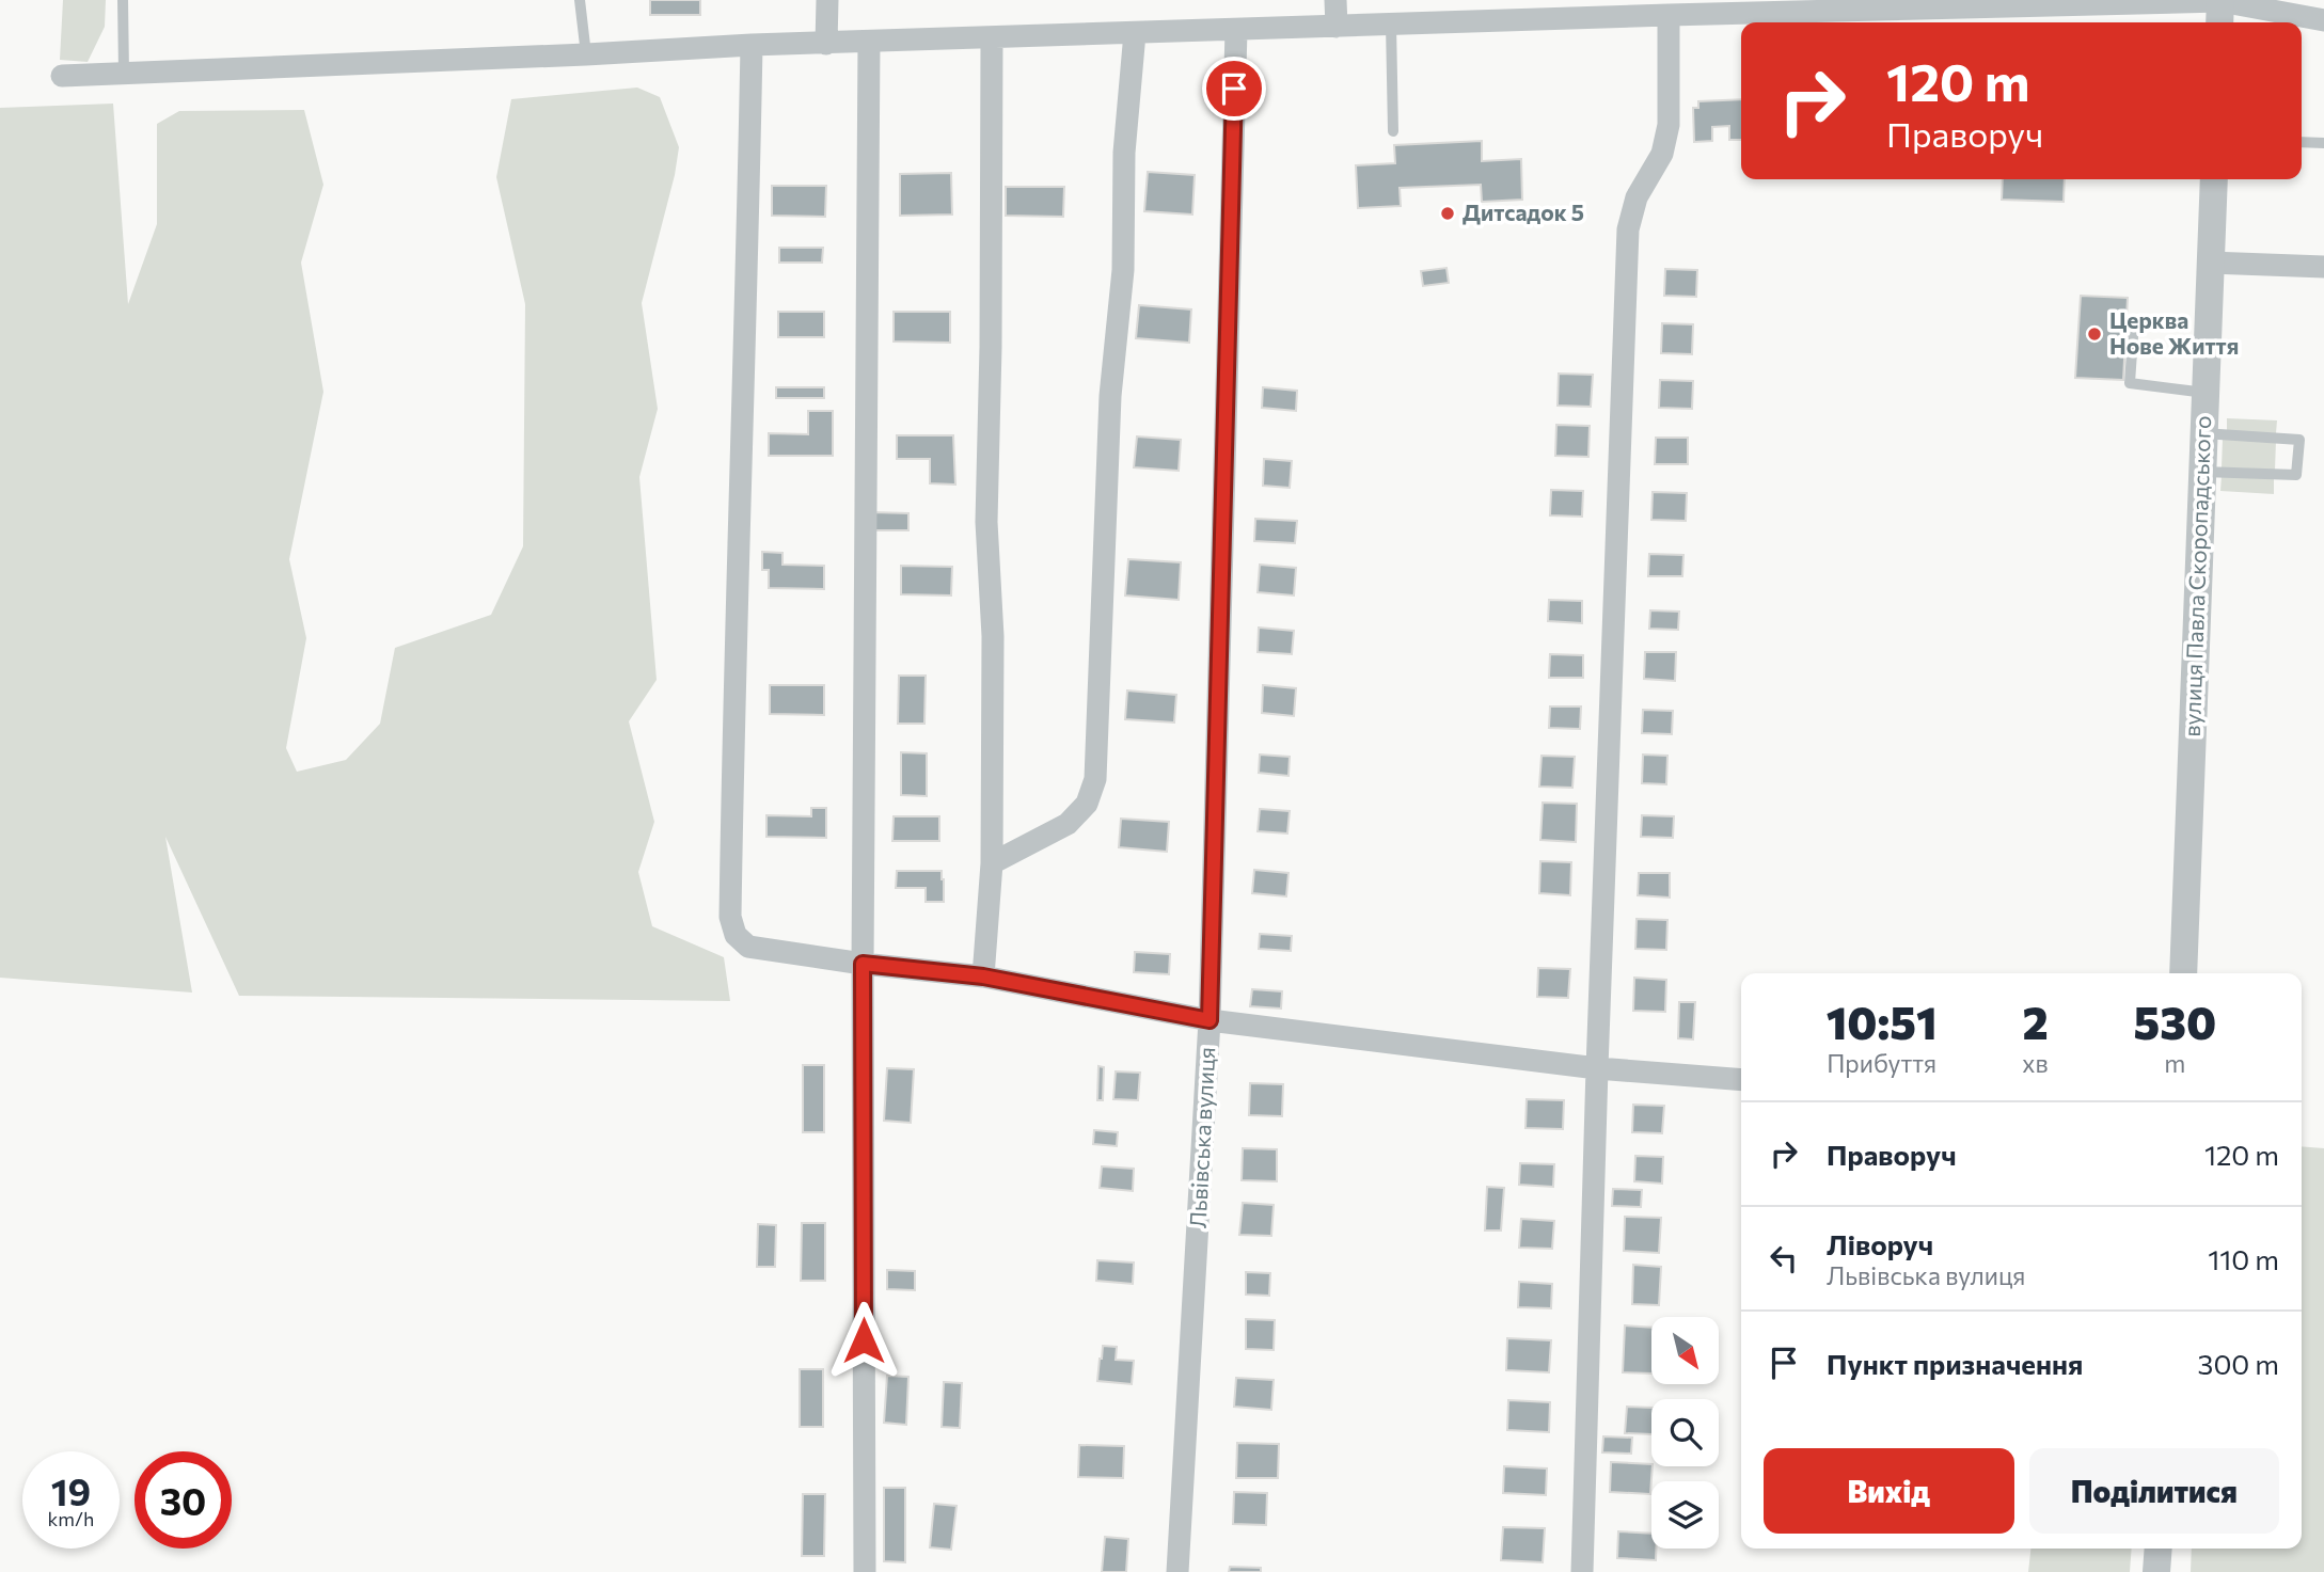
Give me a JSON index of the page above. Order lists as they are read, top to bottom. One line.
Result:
{"streets":{"street":["вулиця Павла Скоропадського","Львівська вулиця"]},"places":["Дитсадок 5","Церква Нове Життя"],"north":"bottom right","page":{"turn":["120 m","Праворуч"],"eta":["10:51","Прибуття","2","хв","530","m"],"list":[{"name":"Праворуч","value":"120 m"},{"name":"Ліворуч","note":"Львівська вулиця","value":"110 m"},{"name":"Пункт призначення","value":"300 m"}],"buttons":["Вихід","Поділитися"],"speed":"19 km/h","limit":"30"}}
